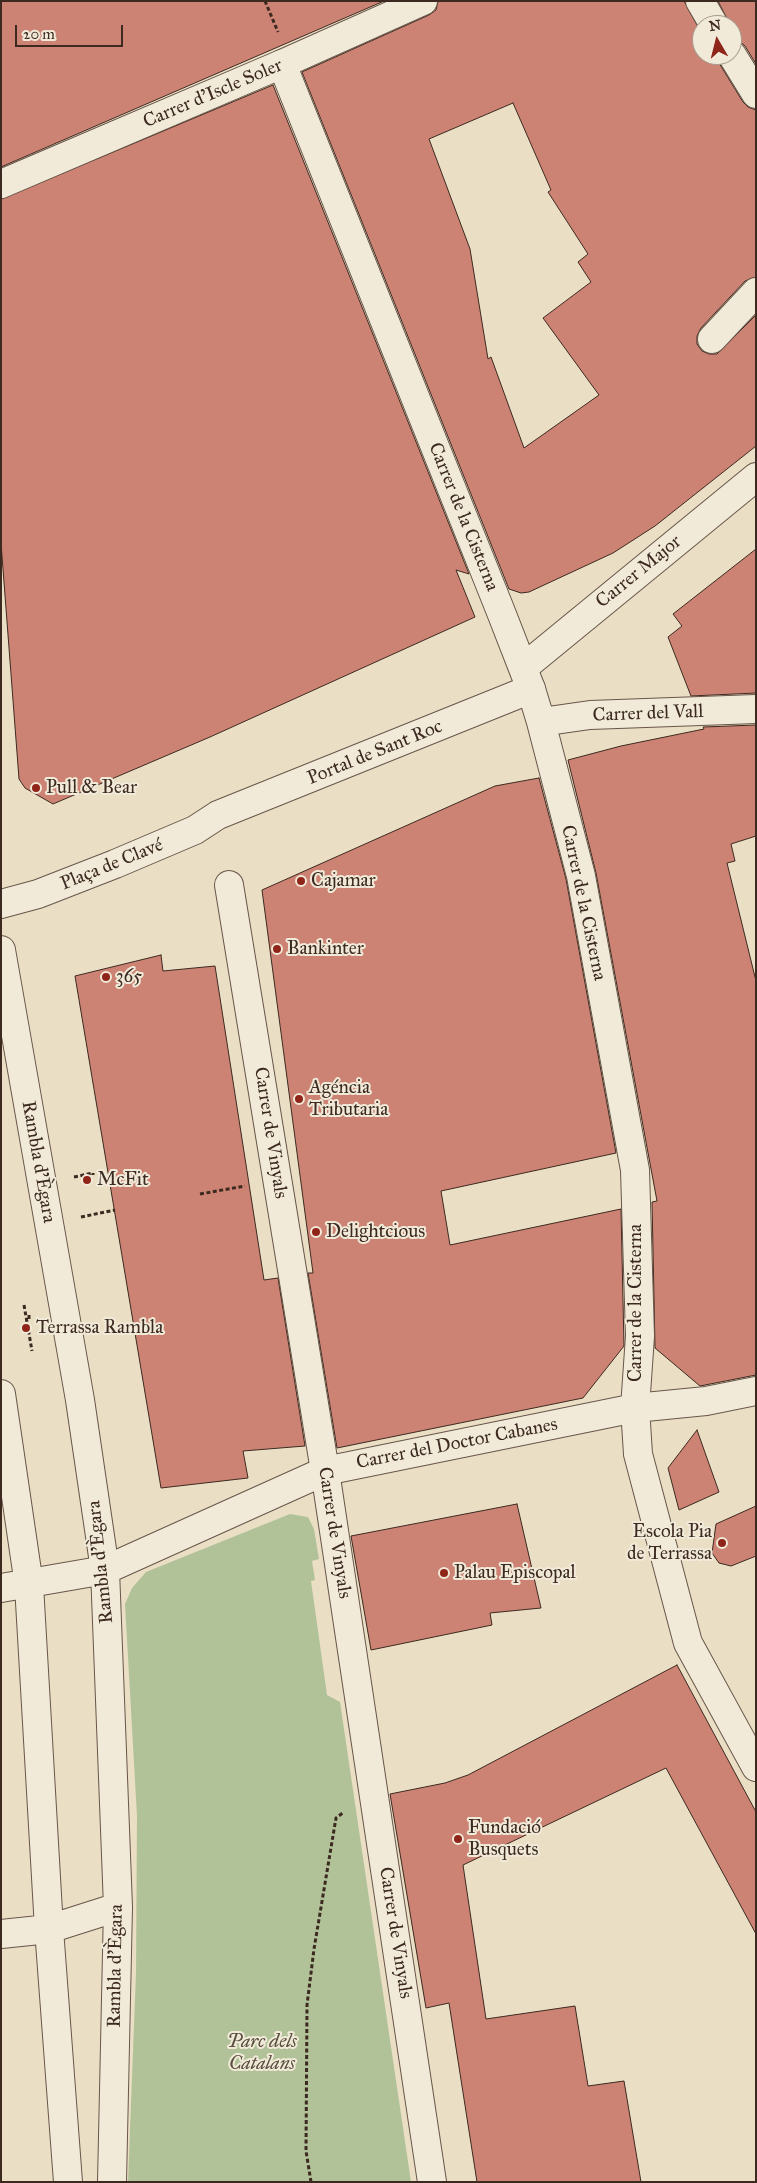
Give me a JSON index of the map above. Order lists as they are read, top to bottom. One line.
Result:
{"streets":{"street":["Carrer d'Iscle Soler","Carrer de la Cisterna","Carrer Major","Carrer del Vall","Portal de Sant Roc","Plaça de Clavé","Carrer de Vinyals","Rambla d'Ègara","Carrer del Doctor Cabanes"]},"crossings":[["Carrer d'Iscle Soler","Carrer de la Cisterna"],["Carrer de la Cisterna","Carrer Major"],["Carrer de la Cisterna","Carrer del Vall"],["Carrer de la Cisterna","Portal de Sant Roc"],["Carrer de la Cisterna","Carrer del Doctor Cabanes"],["Carrer Major","Portal de Sant Roc"],["Portal de Sant Roc","Plaça de Clavé"],["Carrer de Vinyals","Carrer del Doctor Cabanes"],["Rambla d'Ègara","Carrer del Doctor Cabanes"]],"parks":["Parc dels Catalans"],"places":["Pull & Bear","Cajamar","Bankinter","365","Agéncia Tributaria","McFit","Delightcious","Terrassa Rambla","Escola Pia de Terrassa","Palau Episcopal","Fundació Busquets"],"scale_bar":"20 m","north":"top"}
